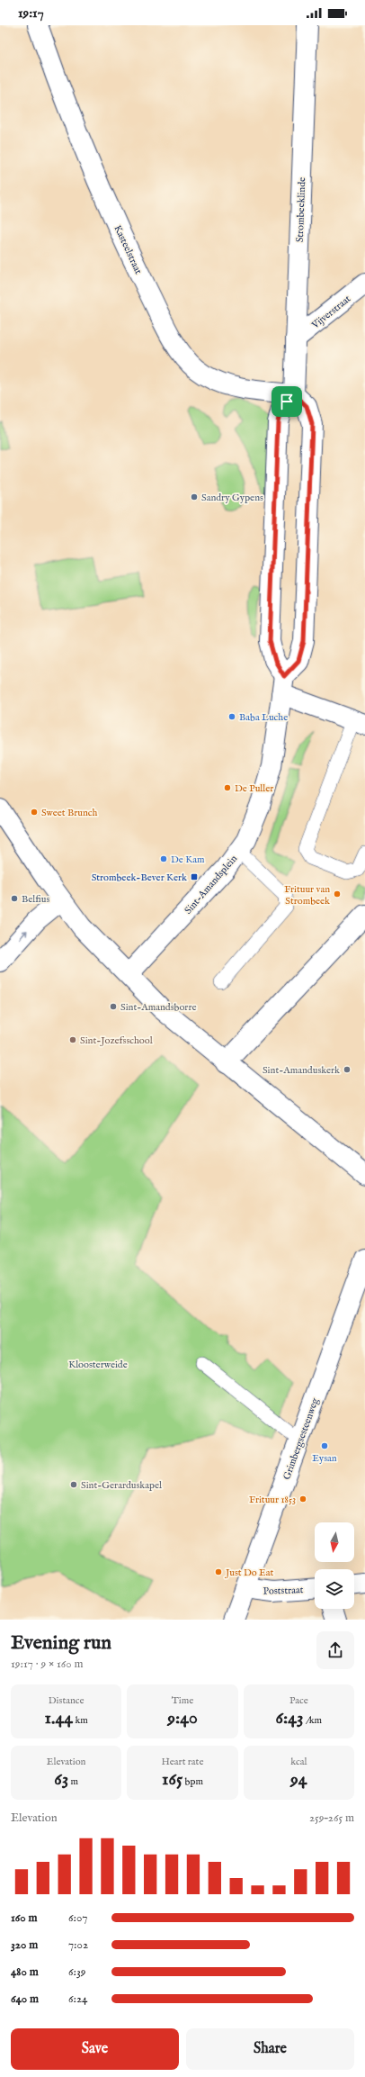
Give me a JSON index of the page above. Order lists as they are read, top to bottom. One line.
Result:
{"streets":{"street":["Strombeeklinde","Kasteelstraat","Vijverstraat","Sint-Amandsplein","Grimbergsesteenweg","Poststraat"]},"crossings":[["Strombeeklinde","Kasteelstraat"],["Strombeeklinde","Vijverstraat"],["Grimbergsesteenweg","Poststraat"]],"parks":["Kloosterweide"],"places":{"other":["Sandry Gypens","Baba Luche","De Puller","Sweet Brunch","De Kam","Frituur van Strombeek","Belfius","Sint-Amandsborre","Sint-Jozefsschool","Sint-Amanduskerk","Eysan","Sint-Gerarduskapel","Frituur 1853","Just Do Eat"],"transit":["Strombeek-Bever Kerk"]},"north":"bottom","page":{"status":"19:17","heading":["Evening run","19:17 · 9 × 160 m"],"stats":[["Distance","1.44 km"],["Time","9:40"],["Pace","6:43 /km"],["Elevation","63 m"],["Heart rate","165 bpm"],["kcal","94"]],"chart":["Elevation","259–265 m"],"list":[{"name":"160 m","note":"6:07"},{"name":"320 m","note":"7:02"},{"name":"480 m","note":"6:39"},{"name":"640 m","note":"6:24"}],"buttons":["Save","Share"]}}
